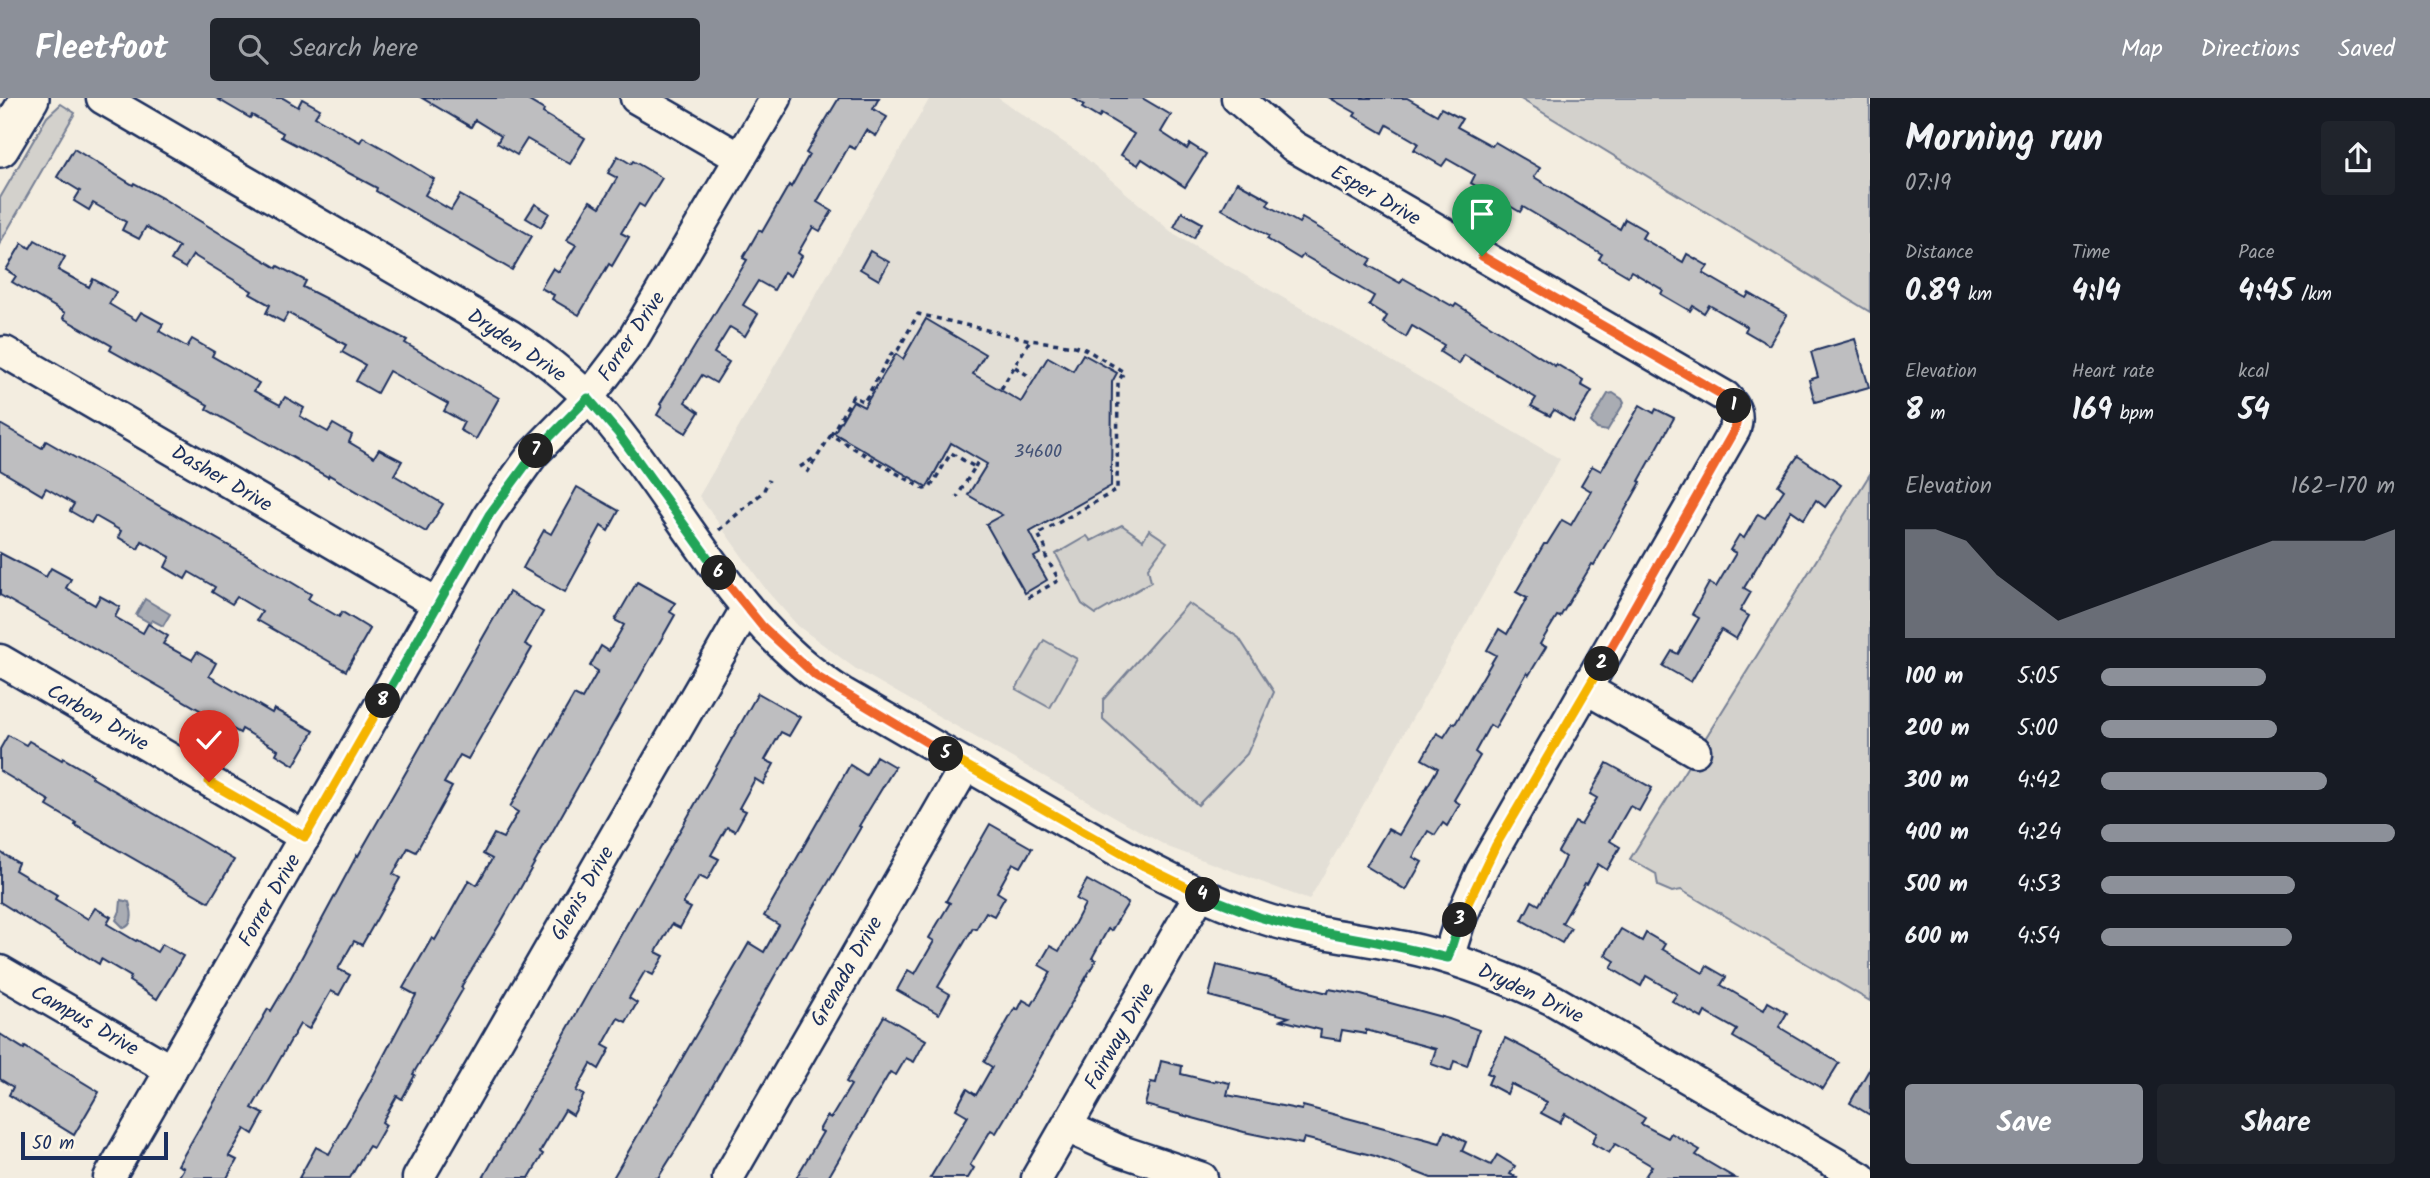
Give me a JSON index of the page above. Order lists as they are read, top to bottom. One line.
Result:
{"streets":{"street":["Esper Drive","Forrer Drive","Dryden Drive","Dasher Drive","Carbon Drive","Glenis Drive","Grenada Drive","Campus Drive","Fairway Drive"]},"crossings":[["Forrer Drive","Dryden Drive"],["Forrer Drive","Dasher Drive"],["Forrer Drive","Carbon Drive"],["Forrer Drive","Campus Drive"],["Dryden Drive","Glenis Drive"],["Dryden Drive","Grenada Drive"],["Dryden Drive","Fairway Drive"]],"house_numbers":["34600"],"scale_bar":"50 m","page":{"header":"Fleetfoot","search":"Search here","nav":["Map","Directions","Saved"],"heading":["Morning run","07:19"],"stats":[["Distance","0.89 km"],["Time","4:14"],["Pace","4:45 /km"],["Elevation","8 m"],["Heart rate","169 bpm"],["kcal","54"]],"pins":["1","7","6","2","8","5","4","3"],"chart":["Elevation","162–170 m"],"list":[{"name":"100 m","note":"5:05"},{"name":"200 m","note":"5:00"},{"name":"300 m","note":"4:42"},{"name":"400 m","note":"4:24"},{"name":"500 m","note":"4:53"},{"name":"600 m","note":"4:54"}],"buttons":["Save","Share"],"scale":"50 m"}}
